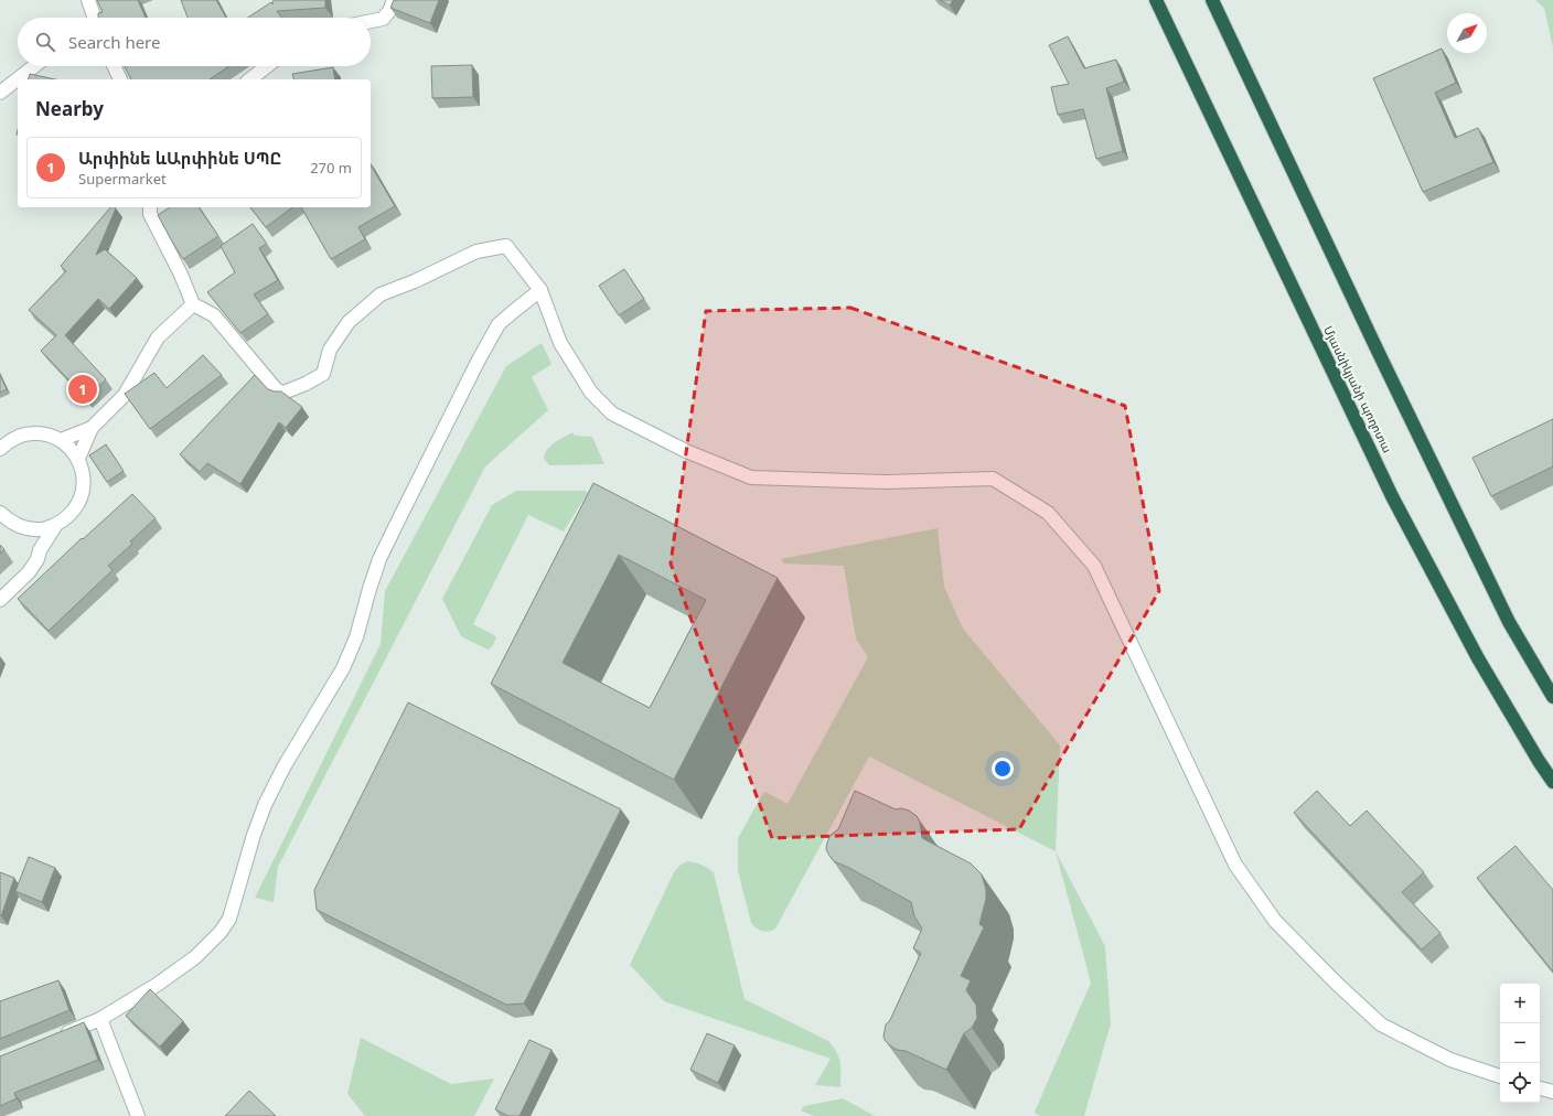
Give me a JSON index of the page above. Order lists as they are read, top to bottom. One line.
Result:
{"streets":{"highway":["Մյասնիկյանի պողոտա"]},"north":"top right","page":{"search":"Search here","heading":"Nearby","list":[{"mark":"1","name":"Արփինե ևԱրփինե ՍՊԸ","note":"Supermarket","value":"270 m"}],"pins":"1","map_buttons":["+","−"]}}
